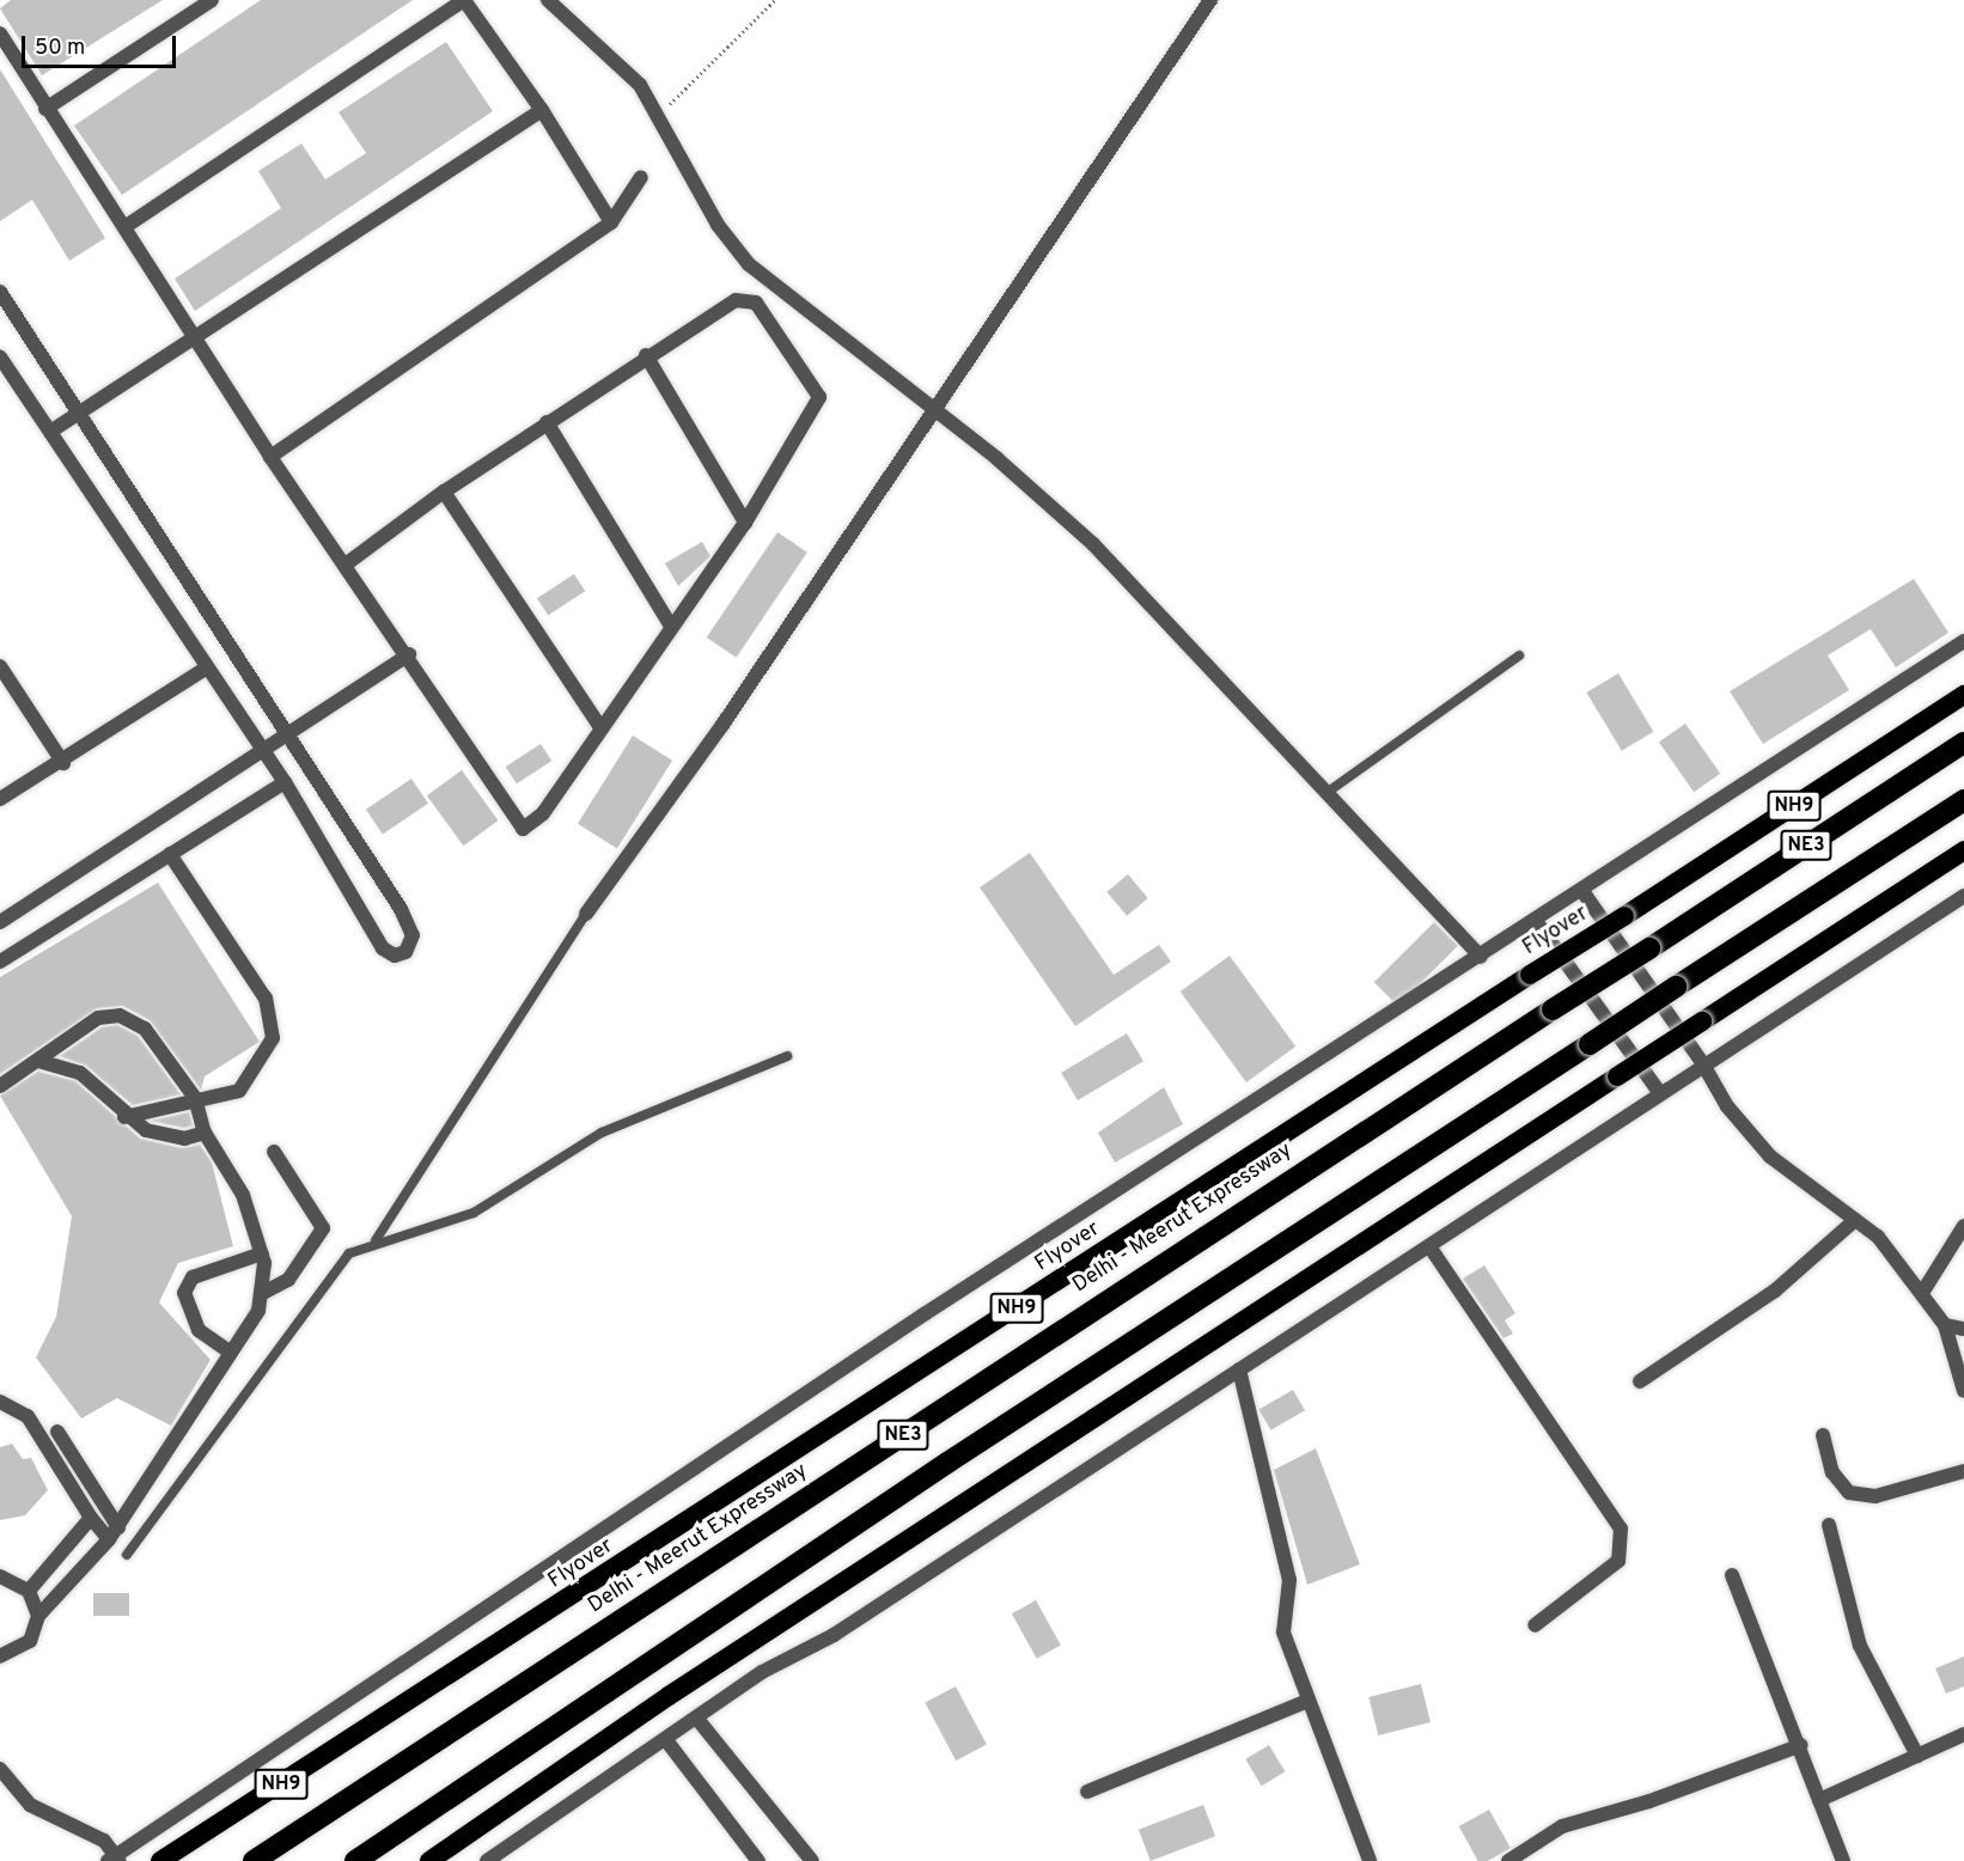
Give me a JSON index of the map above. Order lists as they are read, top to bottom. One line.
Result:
{"streets":{"highway":["NH9","NE3","Flyover","Delhi - Meerut Expressway"]},"scale_bar":"50 m"}
